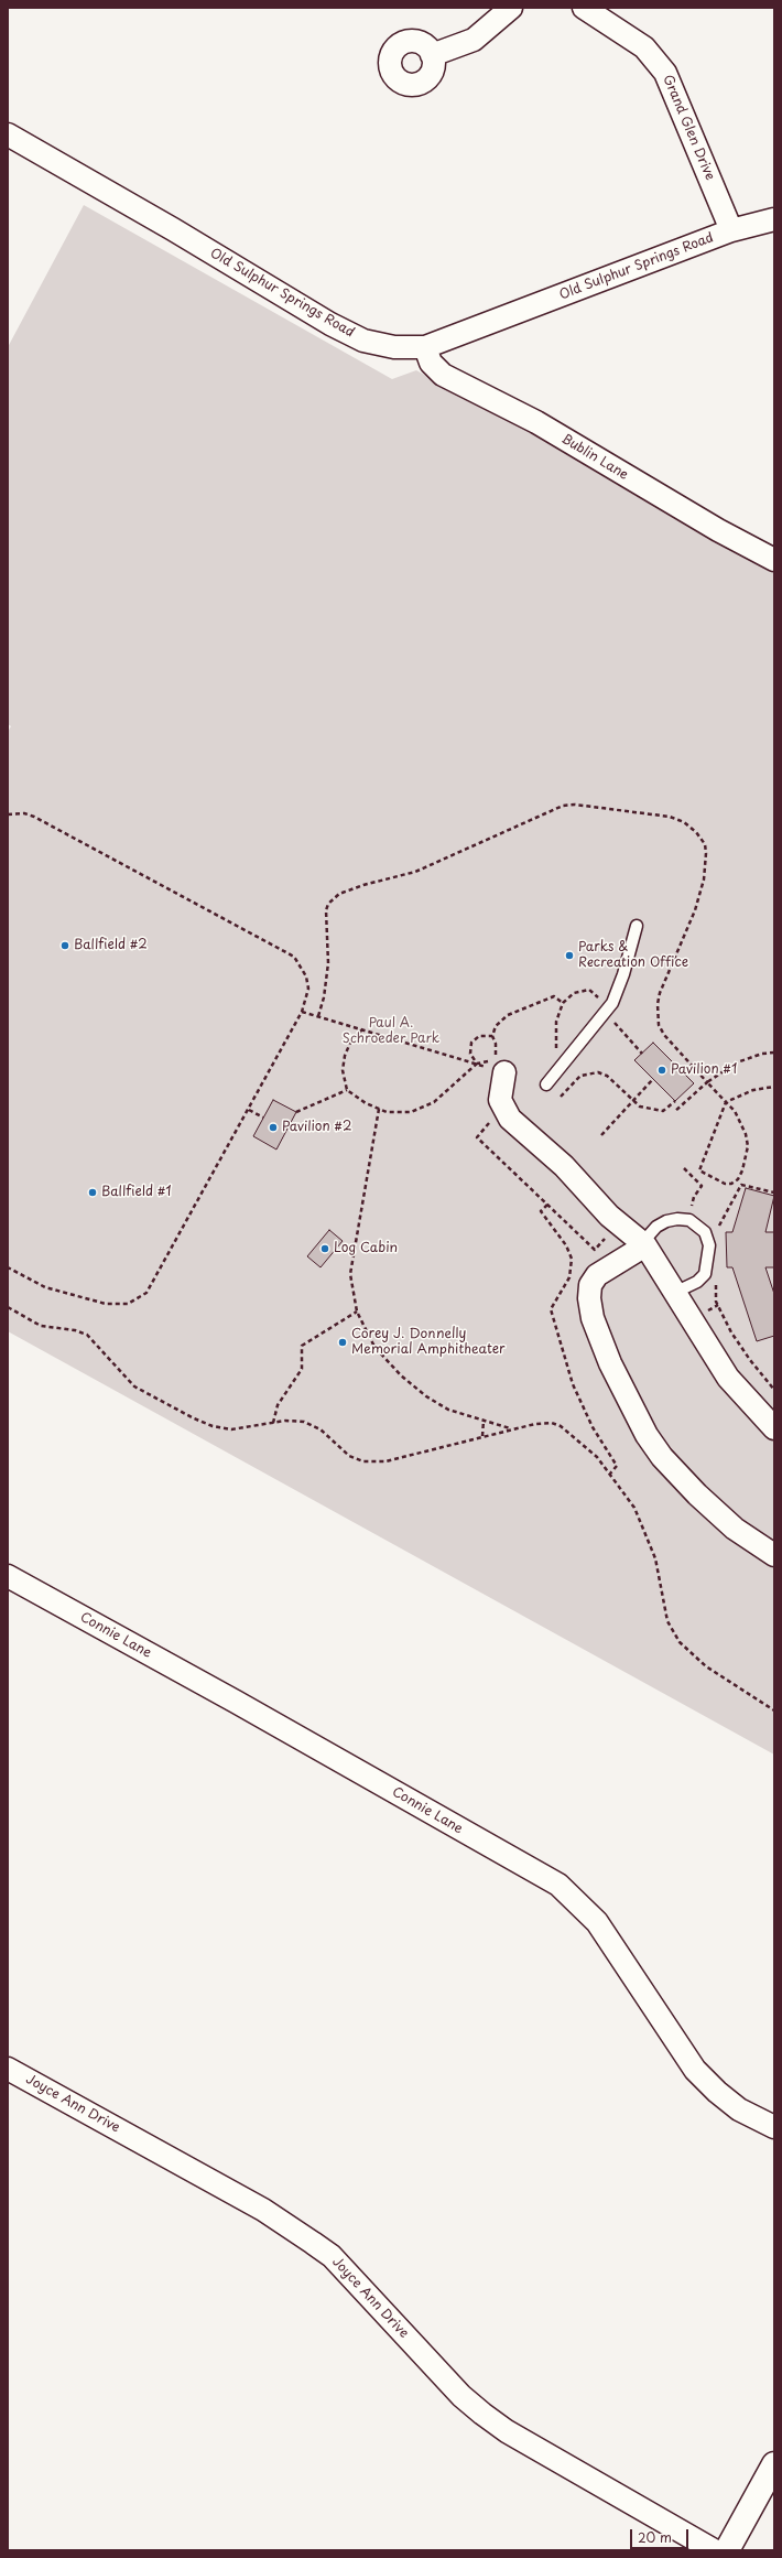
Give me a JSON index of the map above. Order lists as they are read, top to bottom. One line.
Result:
{"streets":{"street":["Grand Glen Drive","Old Sulphur Springs Road","Bublin Lane","Connie Lane","Joyce Ann Drive"]},"crossings":[["Grand Glen Drive","Old Sulphur Springs Road"],["Old Sulphur Springs Road","Bublin Lane"]],"parks":["Paul A. Schroeder Park"],"places":["Ballfield #2","Parks & Recreation Office","Pavilion #1","Pavilion #2","Ballfield #1","Log Cabin","Corey J. Donnelly Memorial Amphitheater"],"scale_bar":"20 m"}
